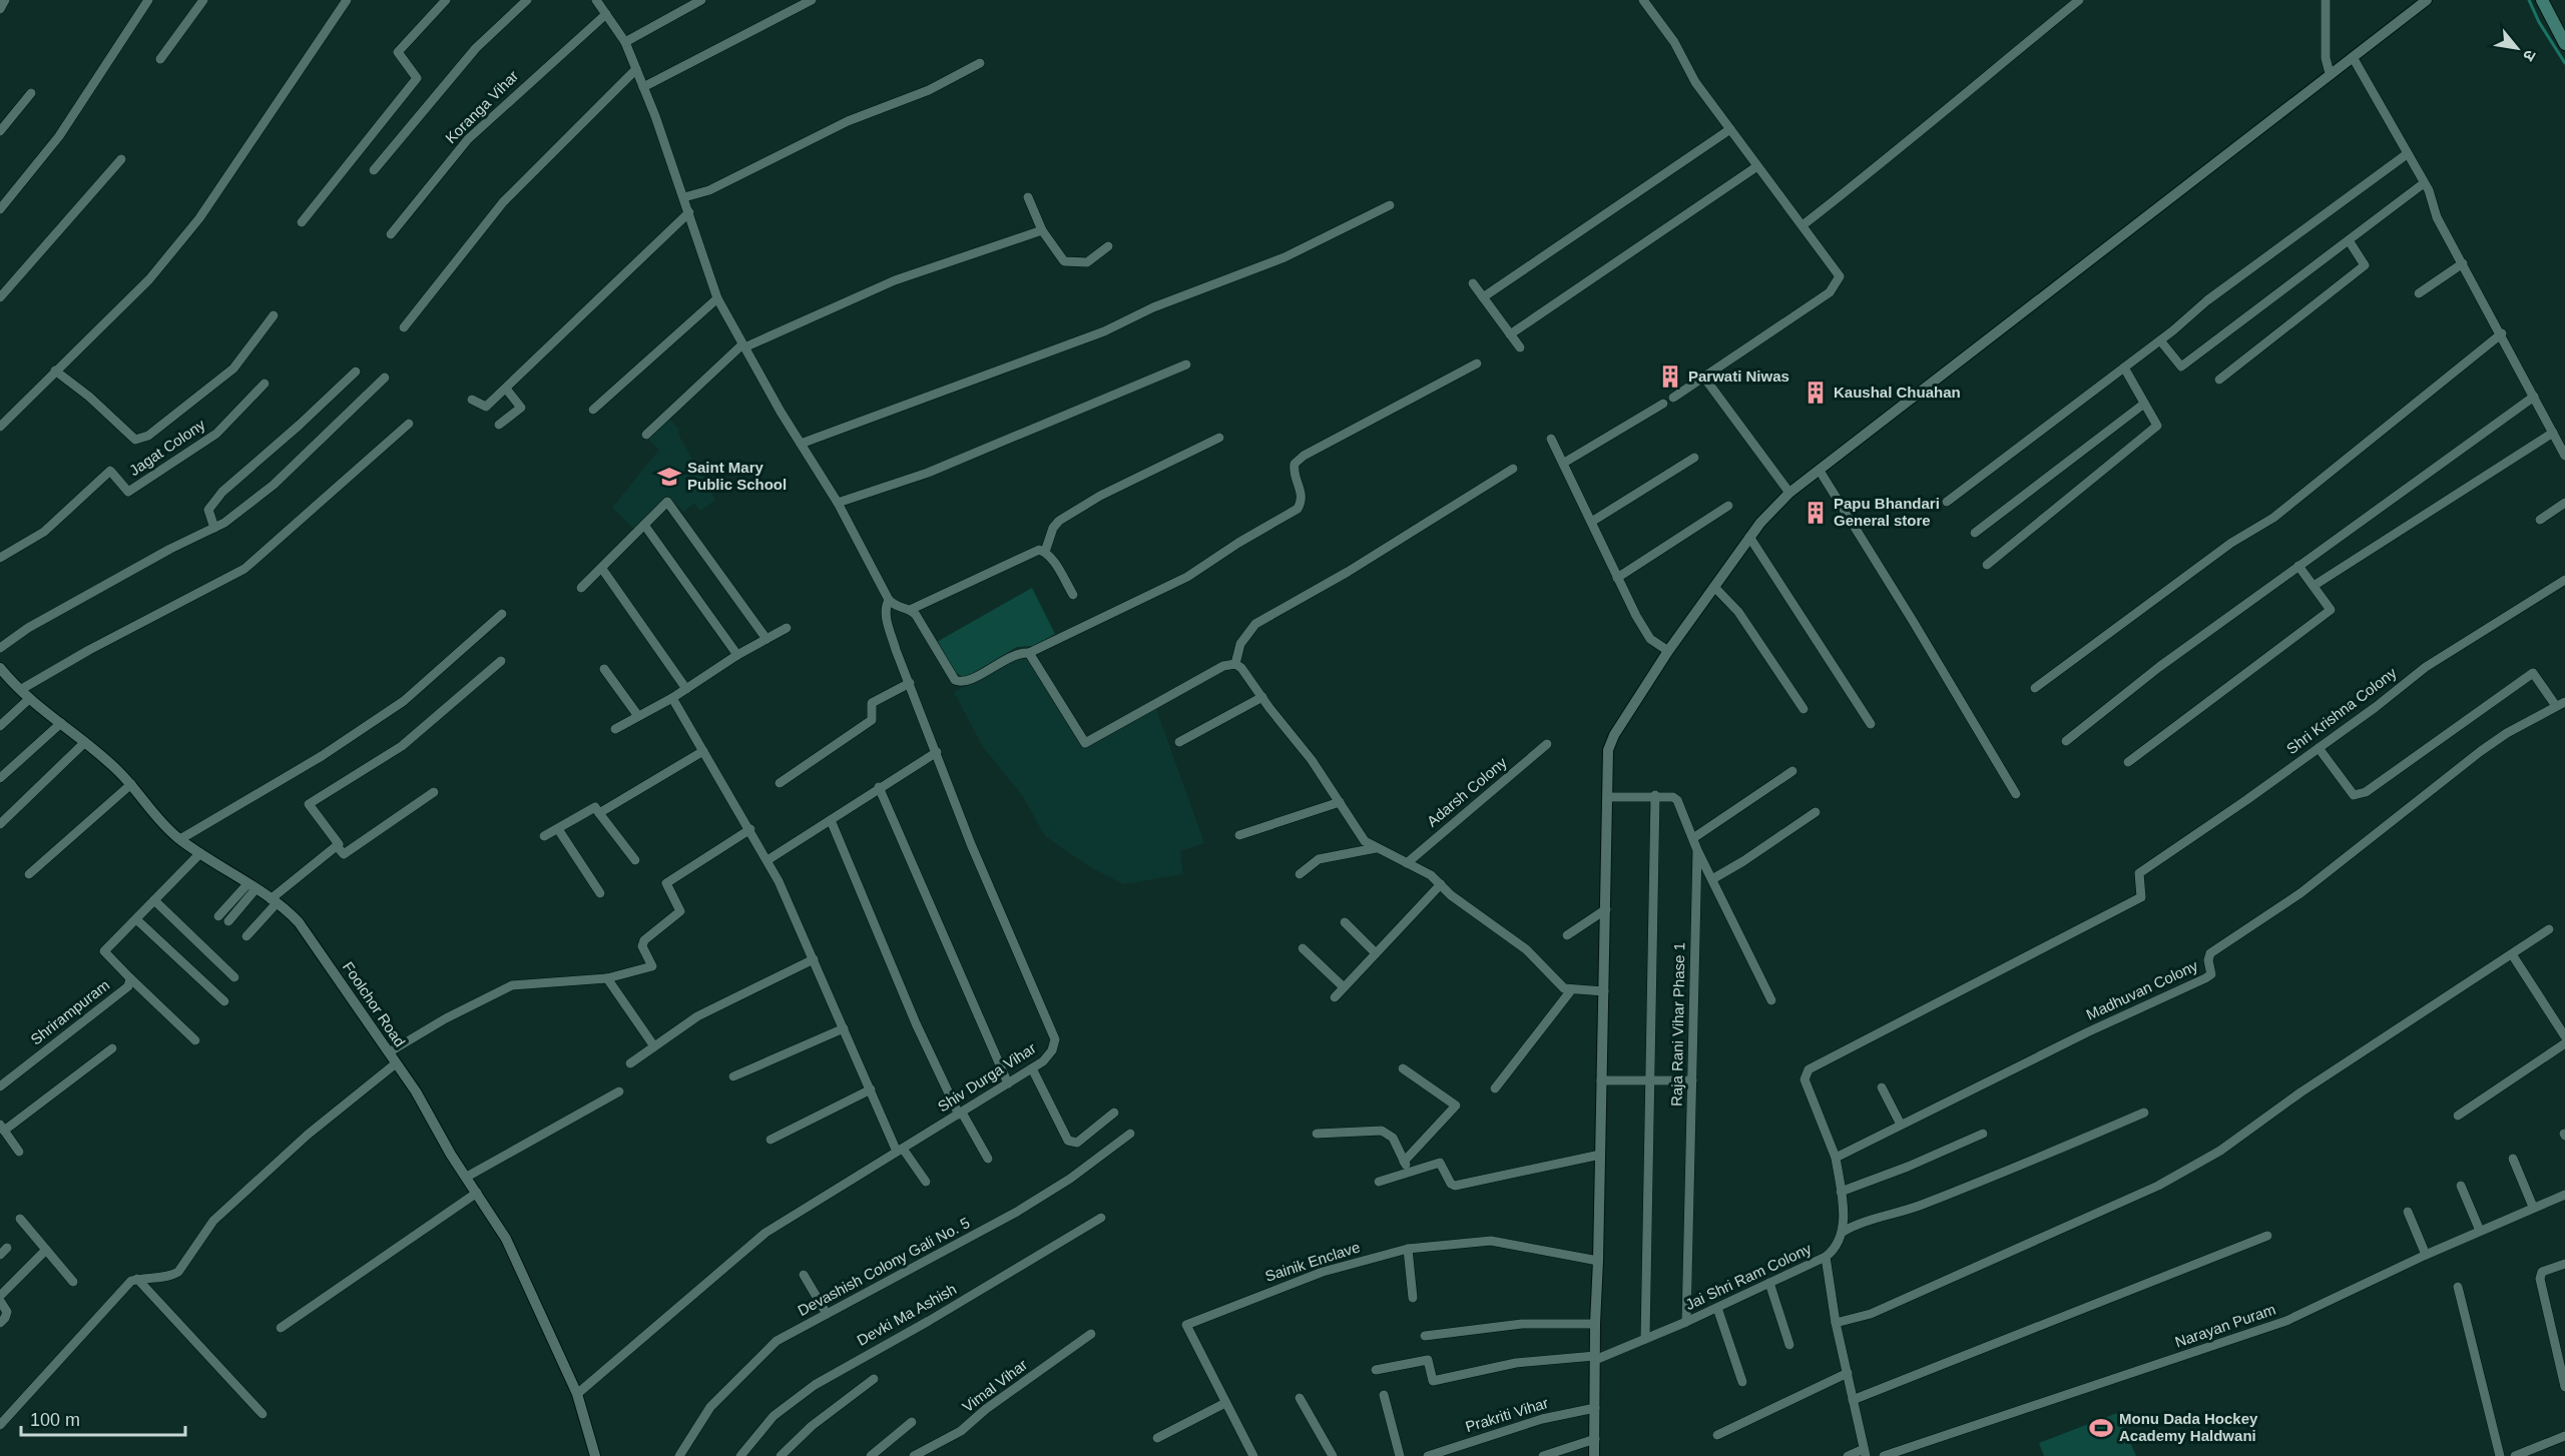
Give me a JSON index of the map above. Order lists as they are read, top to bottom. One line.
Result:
{"streets":{"street":["Koranga Vihar","Jagat Colony","Shri Krishna Colony","Adarsh Colony","Madhuvan Colony","Foolchor Road","Shrirampuram","Raja Rani Vihar Phase 1","Shiv Durga Vihar","Sainik Enclave","Devashish Colony Gali No. 5","Jai Shri Ram Colony","Devki Ma Ashish","Narayan Puram","Vimal Vihar","Prakriti Vihar"]},"crossings":[["Shri Krishna Colony","Madhuvan Colony"],["Foolchor Road","Shrirampuram"],["Foolchor Road","Shiv Durga Vihar"],["Raja Rani Vihar Phase 1","Jai Shri Ram Colony"]],"places":{"building":["Parwati Niwas","Kaushal Chuahan","Papu Bhandari General store"],"school or university":["Saint Mary Public School"],"sports":["Monu Dada Hockey Academy Haldwani"]},"scale_bar":"100 m","north":"bottom right"}
